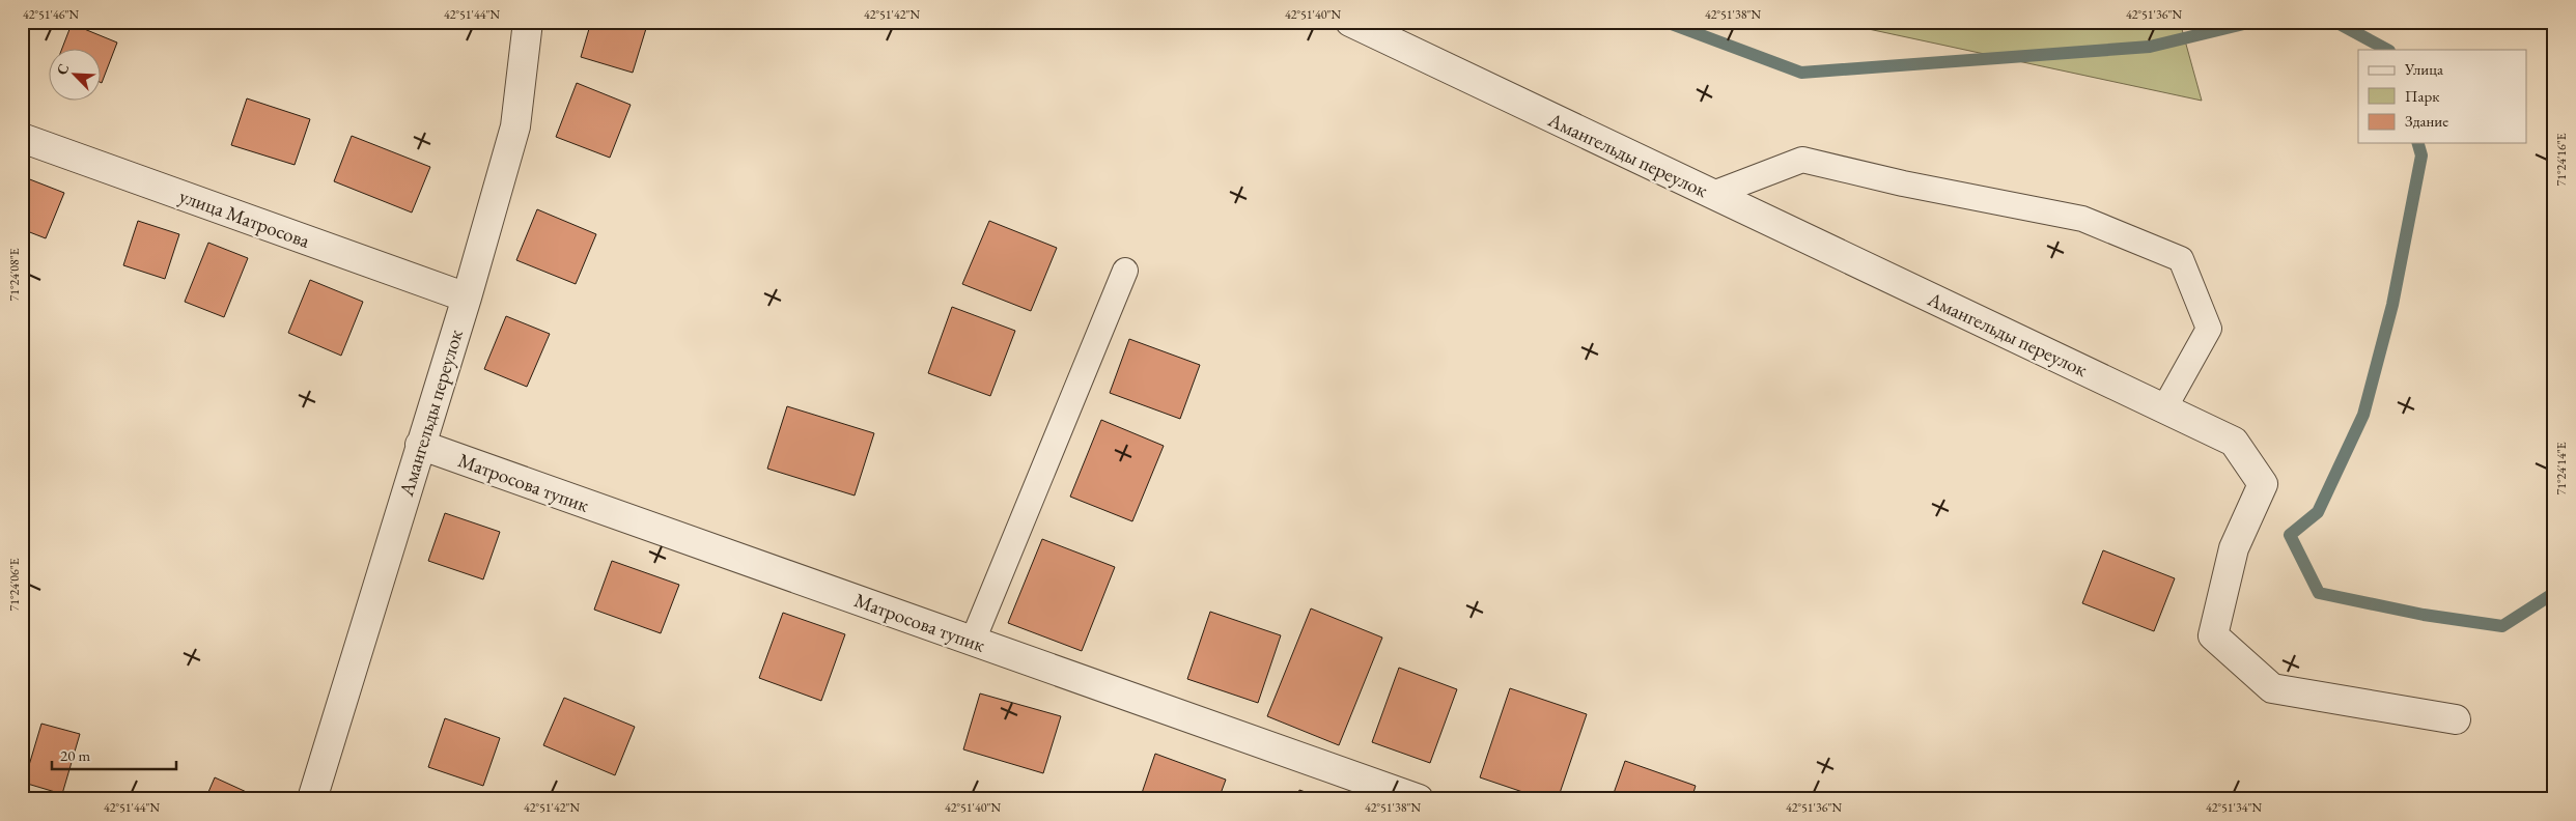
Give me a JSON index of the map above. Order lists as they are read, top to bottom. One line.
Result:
{"streets":{"street":["Амангельды переулок","улица Матросова","Матросова тупик"]},"crossings":[["Амангельды переулок","улица Матросова"],["Амангельды переулок","Матросова тупик"]],"legend":["Улица","Парк","Здание"],"scale_bar":"20 m","north":"top left","coordinates":["42°51'46\"N","42°51'44\"N","42°51'42\"N","42°51'40\"N","42°51'38\"N","42°51'36\"N","71°24'16\"E","71°24'08\"E","71°24'14\"E","71°24'06\"E","42°51'34\"N"]}
